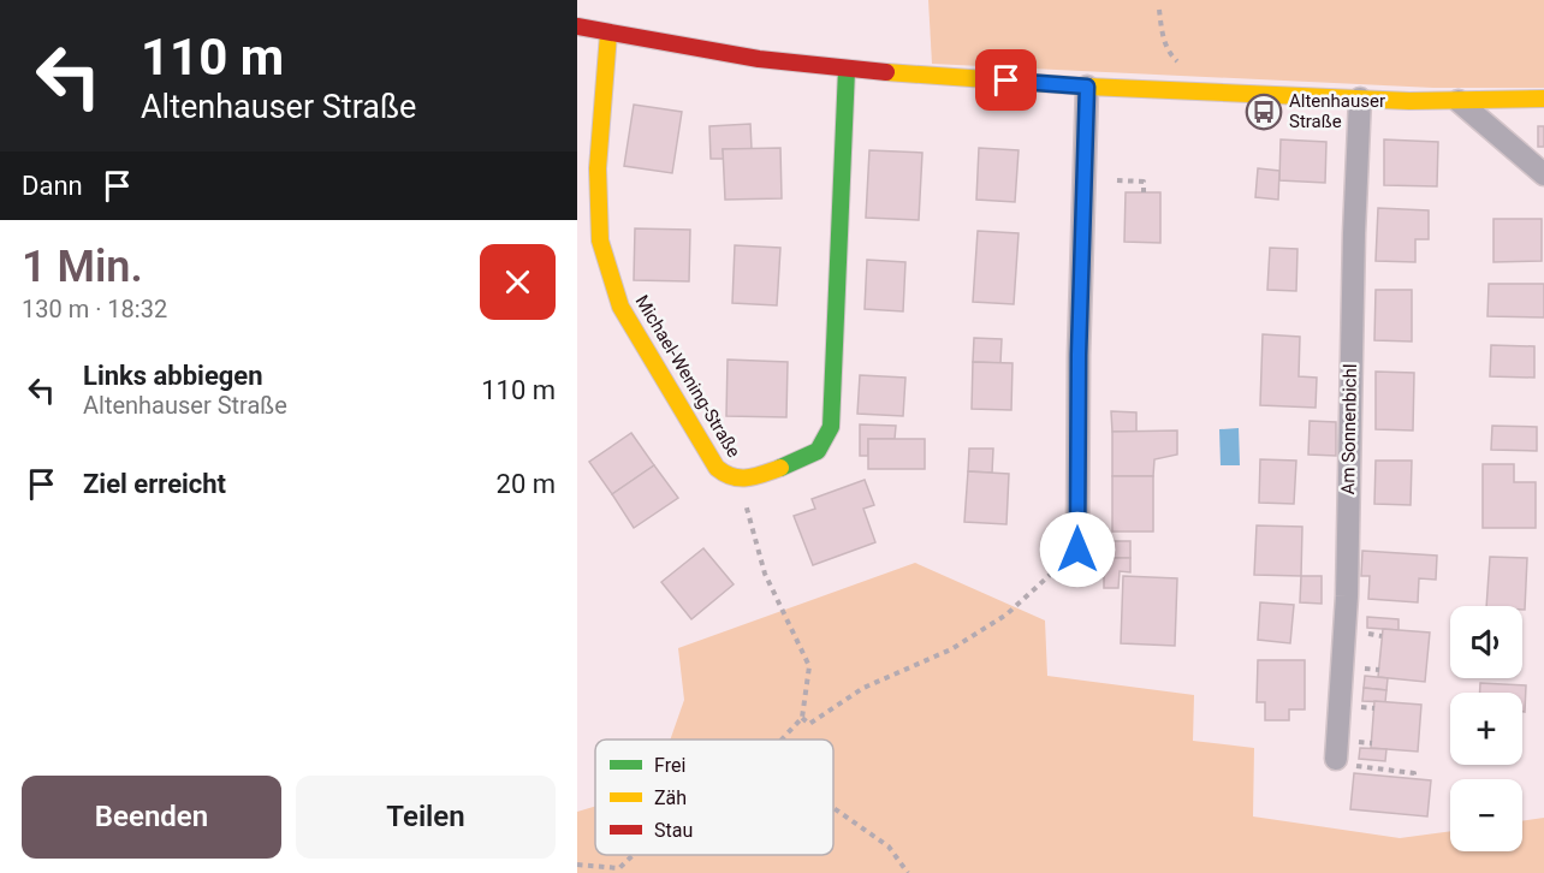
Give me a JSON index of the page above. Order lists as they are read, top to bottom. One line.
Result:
{"streets":{"street":["Michael-Wening-Straße","Am Sonnenbichl"]},"places":{"bus stop":["Altenhauser Straße"]},"legend":["Frei","Zäh","Stau"],"page":{"turn":["110 m","Altenhauser Straße"],"then":"Dann","heading":["1 Min.","130 m · 18:32"],"list":[{"name":"Links abbiegen","note":"Altenhauser Straße","value":"110 m"},{"name":"Ziel erreicht","value":"20 m"}],"map_buttons":["+","−"],"buttons":["Beenden","Teilen"]}}
